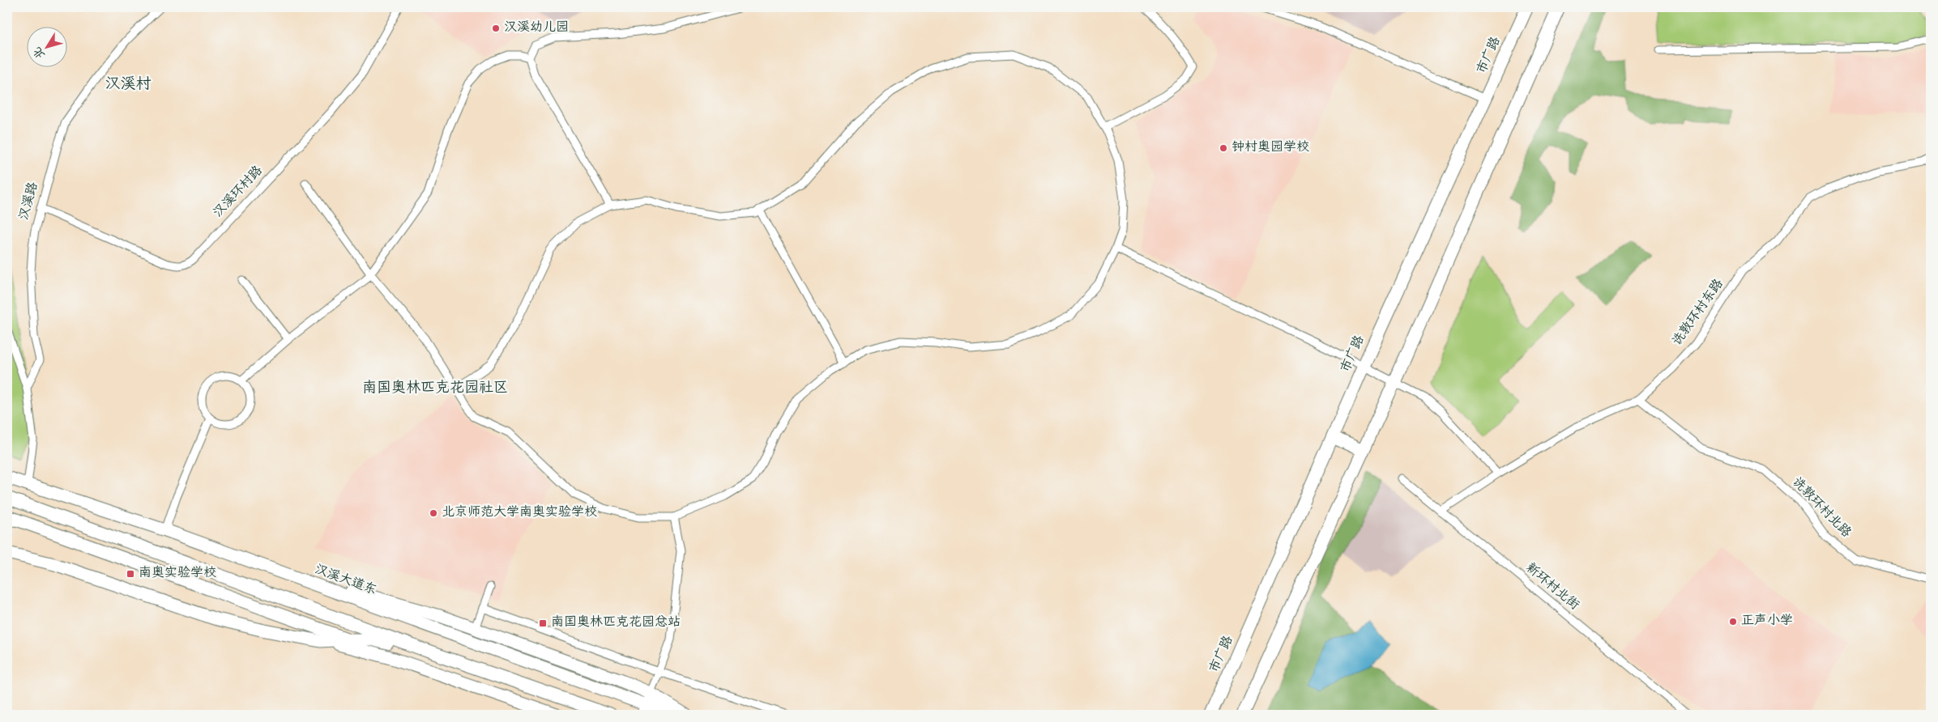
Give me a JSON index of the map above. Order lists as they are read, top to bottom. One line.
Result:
{"streets":{"main road":["市广路","汉溪大道东"],"street":["汉溪环村路","汉溪路","诜敦环村东路","诜敦环村北路","新环村北街"]},"crossings":[["汉溪环村路","汉溪路"],["诜敦环村东路","诜敦环村北路"],["诜敦环村东路","新环村北街"]],"districts":["汉溪村","南国奥林匹克花园社区"],"places":{"other":["汉溪幼儿园","钟村奥园学校","北京师范大学南奥实验学校","正声小学"],"transit":["南奥实验学校","南国奥林匹克花园总站"]},"north":"bottom left"}
